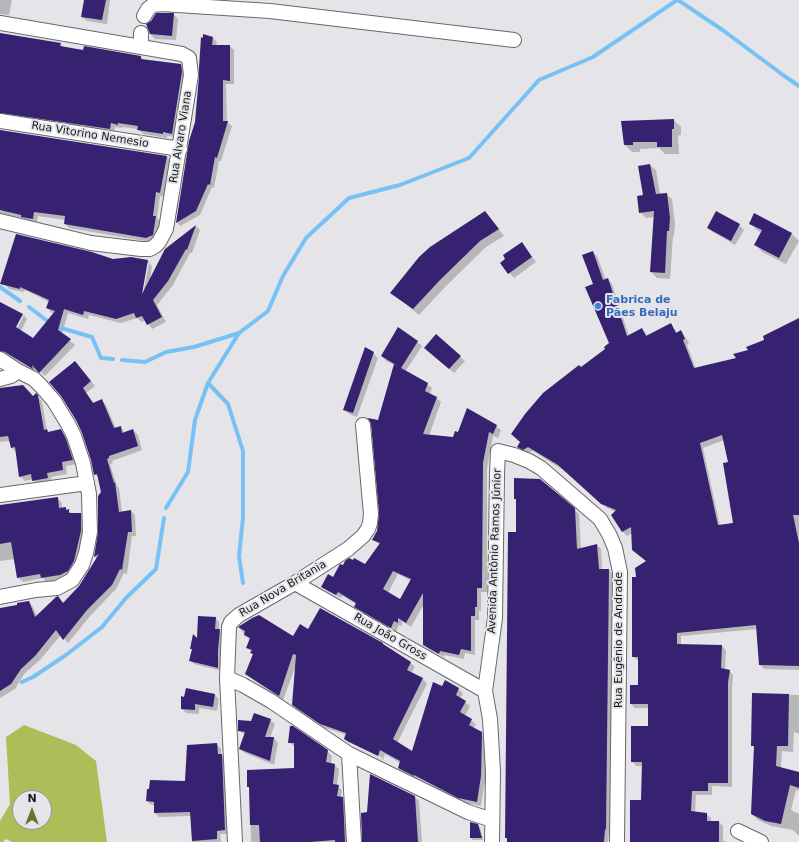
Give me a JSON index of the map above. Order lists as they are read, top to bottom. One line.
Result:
{"streets":{"street":["Rua Vitorino Nemesio","Rua Alvaro Viana","Avenida Antônio Ramos Júnior","Rua Nova Britania","Rua João Gross","Rua Eugênio de Andrade"]},"crossings":[["Rua Vitorino Nemesio","Rua Alvaro Viana"],["Avenida Antônio Ramos Júnior","Rua João Gross"],["Avenida Antônio Ramos Júnior","Rua Eugênio de Andrade"],["Rua Nova Britania","Rua João Gross"]],"places":["Fabrica de Pães Belaju"],"north":"top"}
